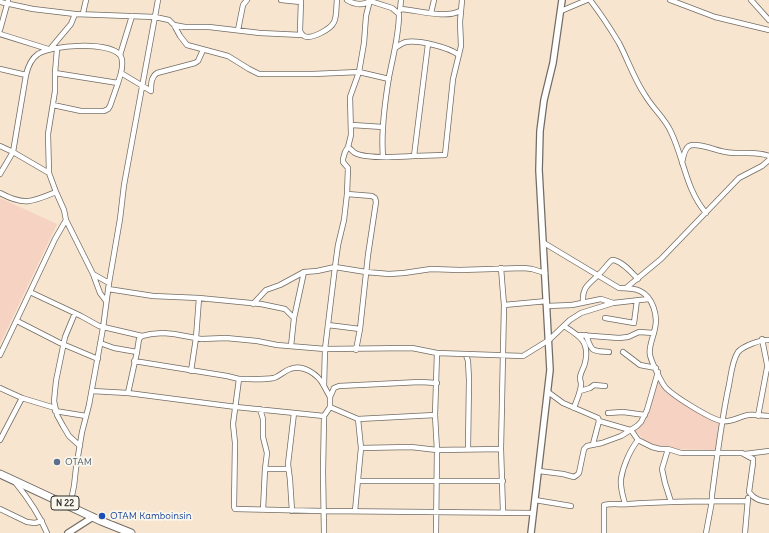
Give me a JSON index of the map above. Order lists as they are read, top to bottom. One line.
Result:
{"streets":{"main road":["N 22"]},"places":["OTAM","OTAM Kamboinsin"]}
